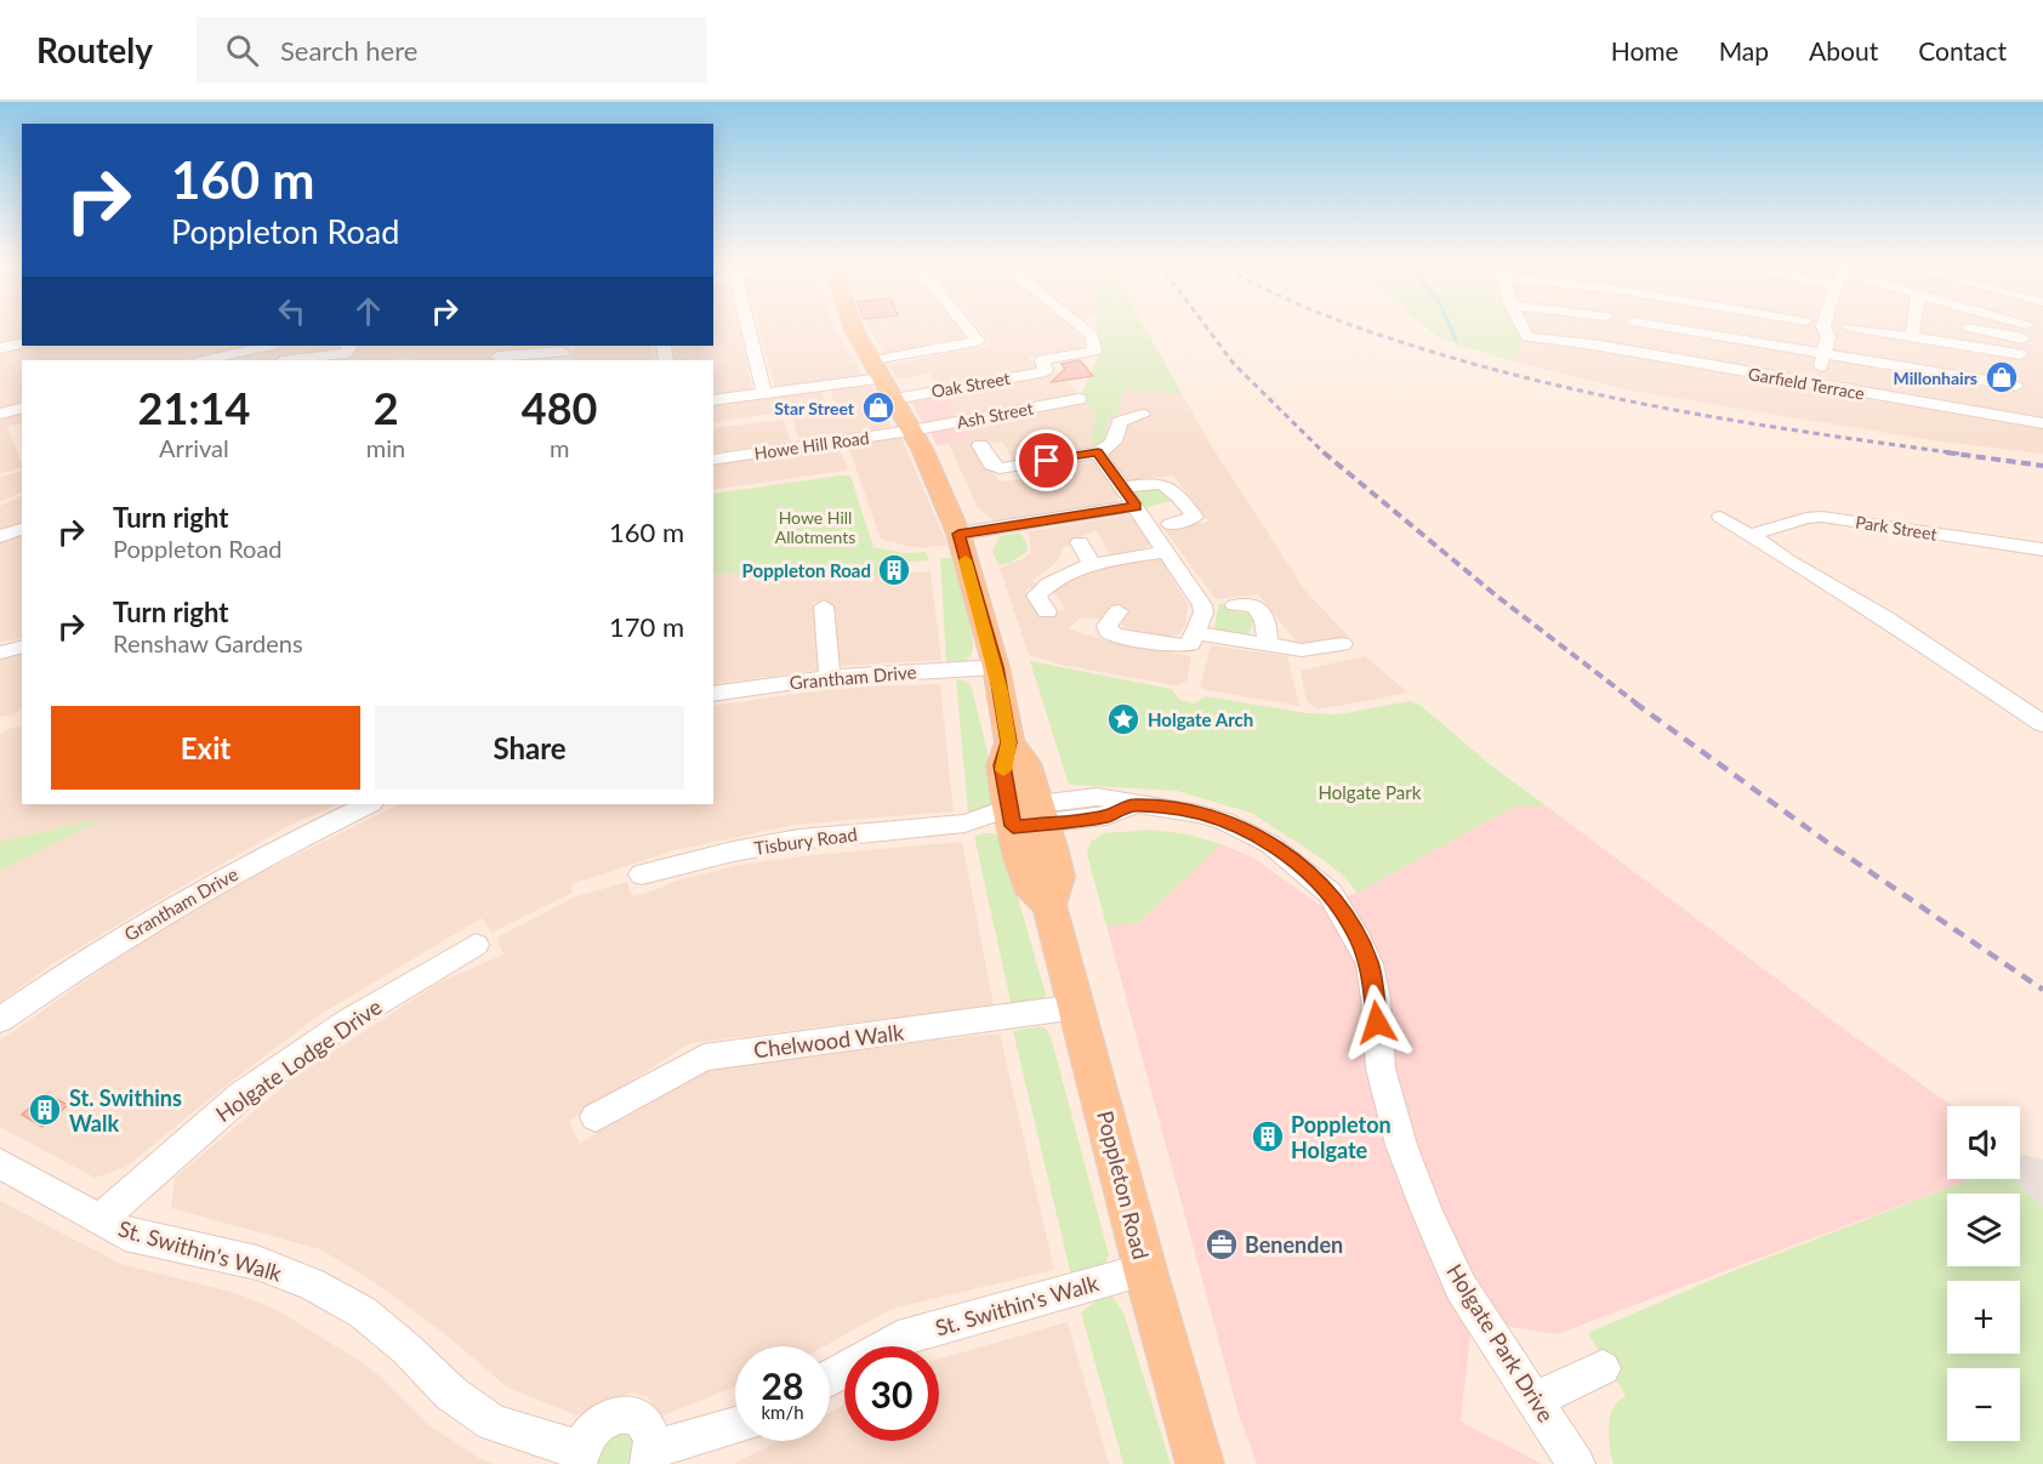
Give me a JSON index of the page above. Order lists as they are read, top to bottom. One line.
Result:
{"streets":{"main road":["Poppleton Road"],"street":["Garfield Terrace","Oak Street","Ash Street","Howe Hill Road","Park Street","Grantham Drive","Tisbury Road","Chelwood Walk","Holgate Lodge Drive","St. Swithin's Walk","Holgate Park Drive"]},"crossings":[["Oak Street","Poppleton Road"],["Ash Street","Howe Hill Road"],["Ash Street","Poppleton Road"],["Howe Hill Road","Poppleton Road"],["Grantham Drive","Poppleton Road"],["Tisbury Road","Poppleton Road"],["Tisbury Road","Holgate Park Drive"],["Chelwood Walk","Poppleton Road"],["Holgate Lodge Drive","St. Swithin's Walk"],["Poppleton Road","St. Swithin's Walk"],["Poppleton Road","Holgate Park Drive"]],"parks":["Howe Hill Allotments","Holgate Park"],"places":{"shop":["Millonhairs","Star Street"],"building":["Poppleton Road","St. Swithins Walk","Poppleton Holgate"],"place":["Holgate Arch"],"office":["Benenden"]},"page":{"header":"Routely","search":"Search here","nav":["Home","Map","About","Contact"],"turn":["160 m","Poppleton Road"],"eta":["21:14","Arrival","2","min","480","m"],"list":[{"name":"Turn right","note":"Poppleton Road","value":"160 m"},{"name":"Turn right","note":"Renshaw Gardens","value":"170 m"}],"buttons":["Exit","Share"],"map_buttons":["+","−"],"speed":"28 km/h","limit":"30"}}
